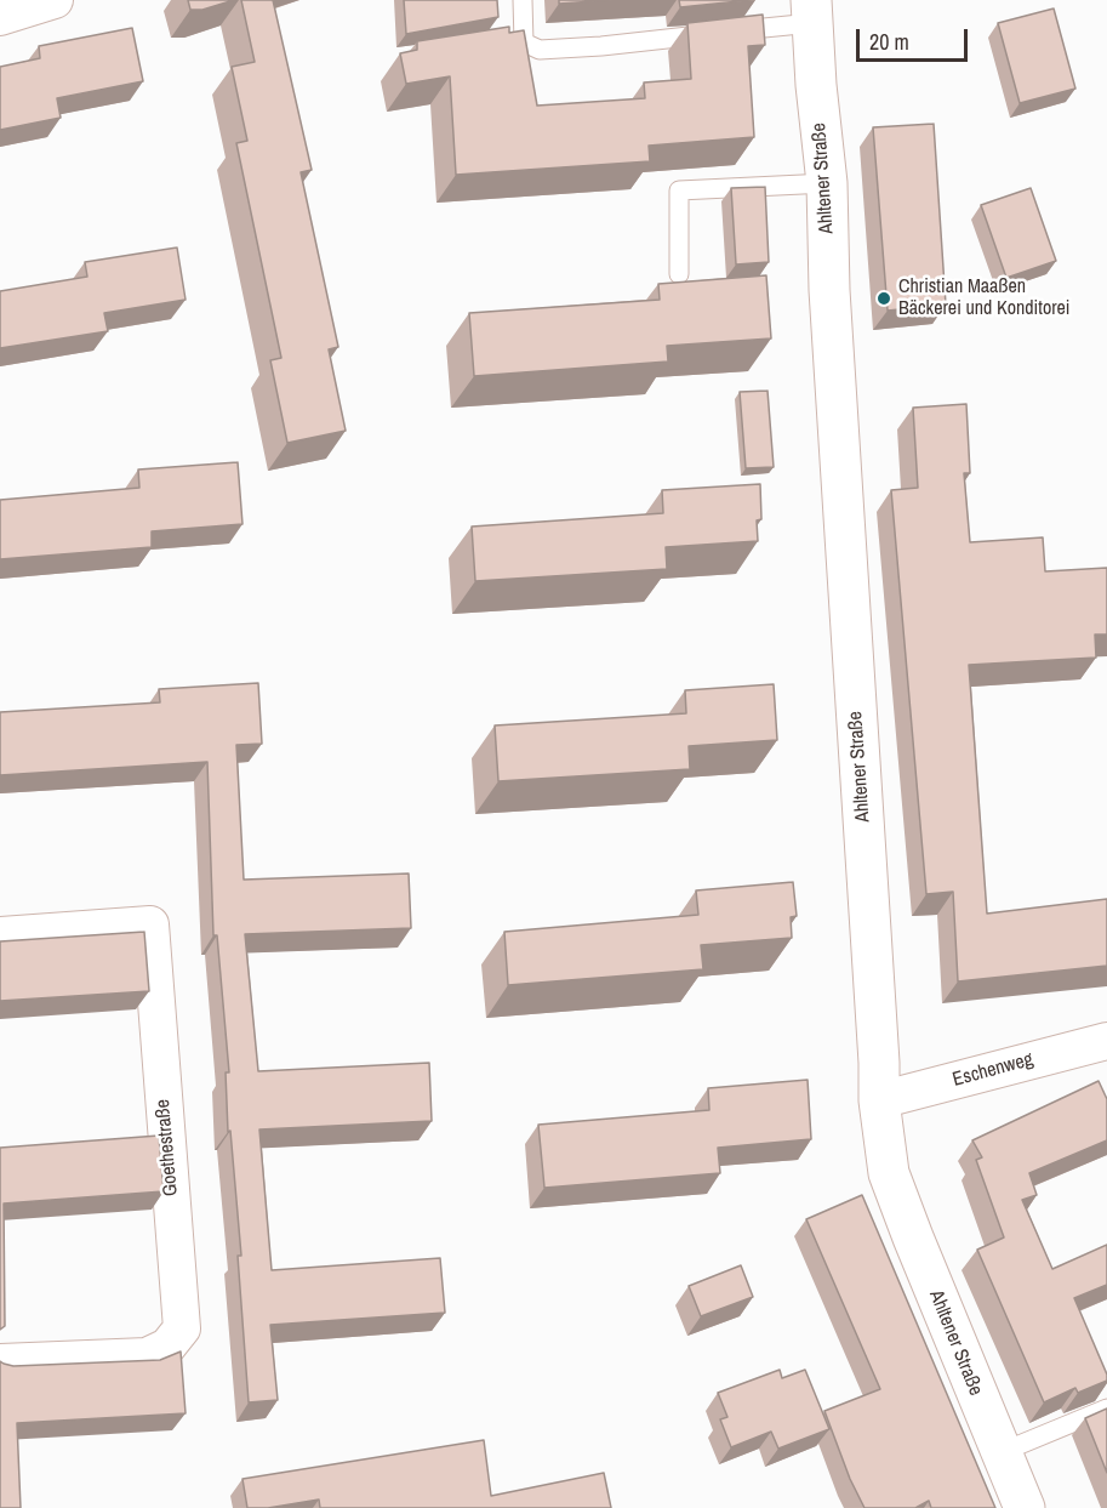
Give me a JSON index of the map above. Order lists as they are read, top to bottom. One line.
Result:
{"streets":{"main road":["Ahltener Straße"],"street":["Eschenweg","Goethestraße"]},"crossings":[["Ahltener Straße","Eschenweg"]],"places":["Christian Maaßen Bäckerei und Konditorei"],"scale_bar":"20 m"}
